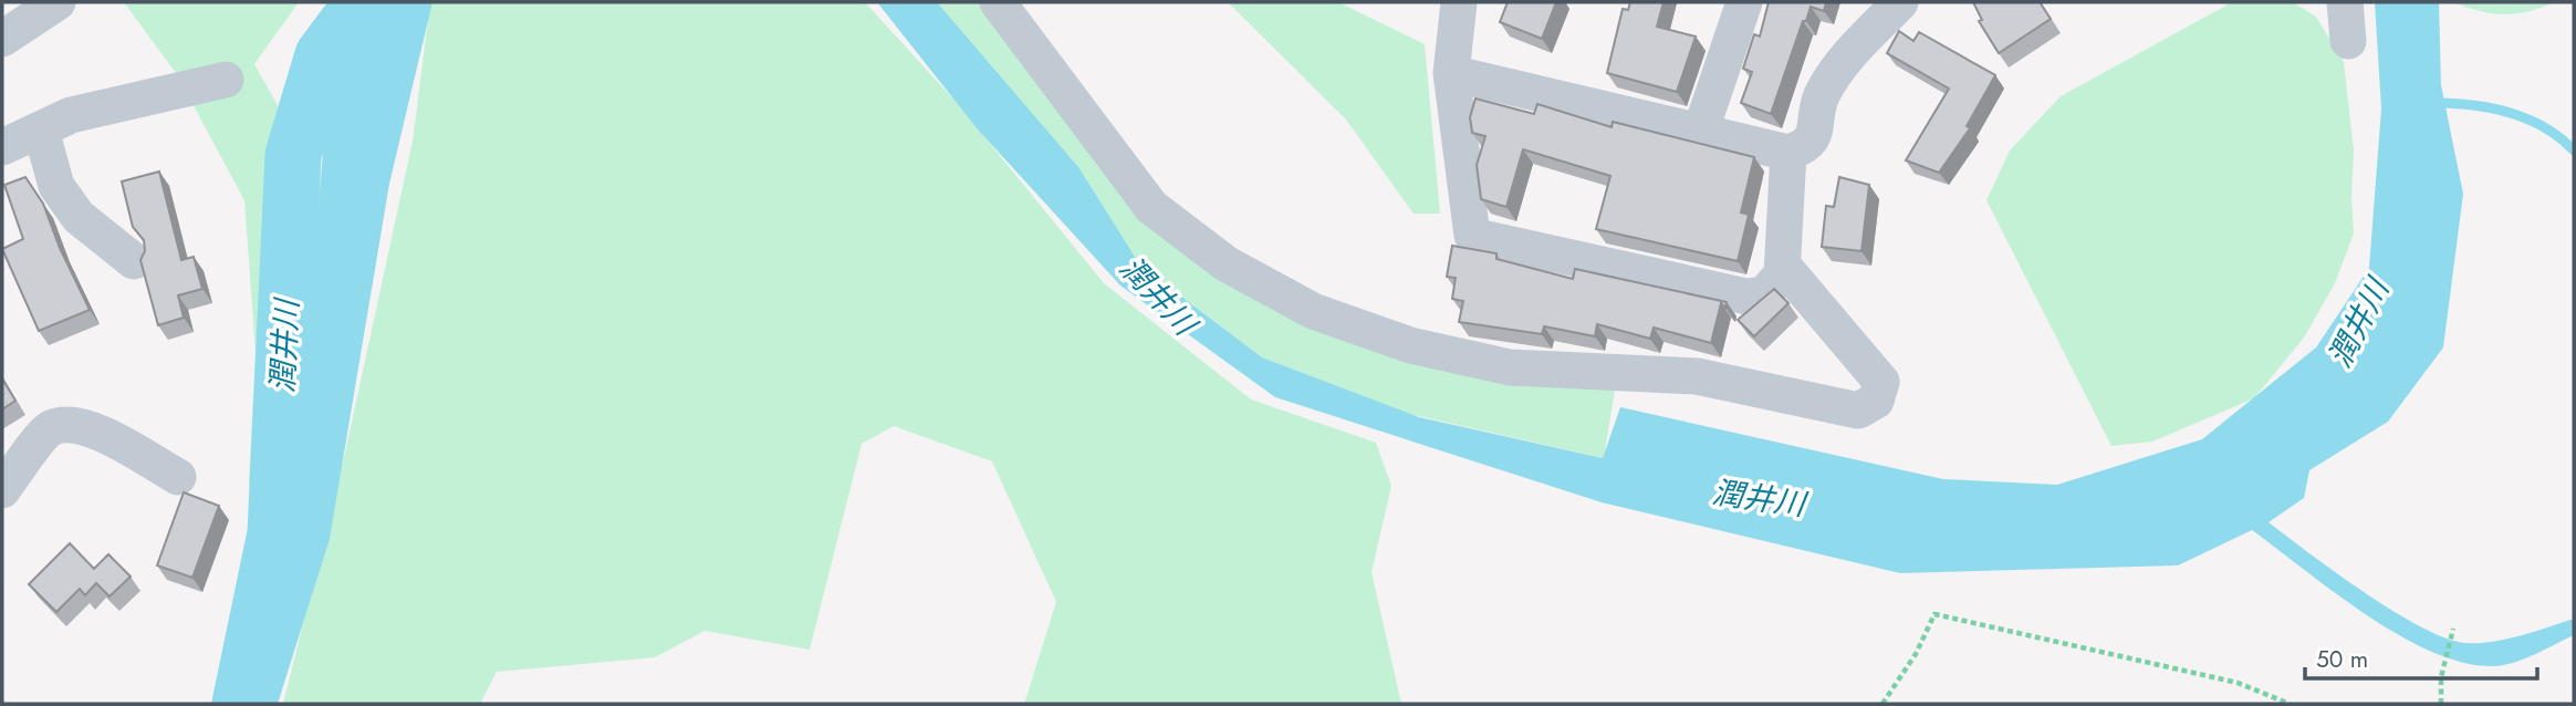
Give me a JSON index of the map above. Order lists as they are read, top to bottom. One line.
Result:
{"water":["潤井川"],"scale_bar":"50 m"}
